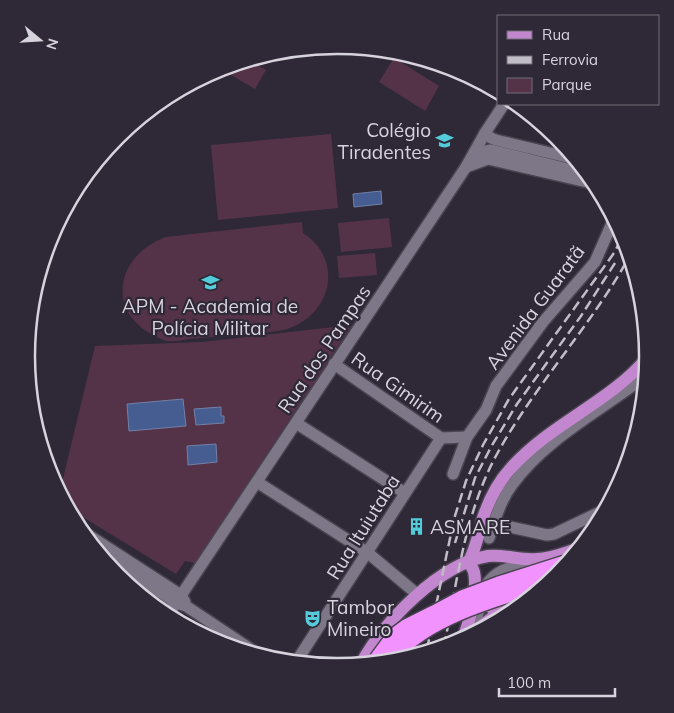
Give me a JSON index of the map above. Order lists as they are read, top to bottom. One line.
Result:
{"streets":{"street":["Avenida Guaratã","Rua dos Pampas","Rua Gimirim","Rua Ituiutaba"]},"crossings":[["Rua dos Pampas","Rua Gimirim"],["Rua Gimirim","Rua Ituiutaba"]],"places":{"school or university":["Colégio Tiradentes","APM - Academia de Polícia Militar"],"building":["ASMARE"],"theatre":["Tambor Mineiro"]},"legend":["Rua","Ferrovia","Parque"],"scale_bar":"100 m","north":"right"}
